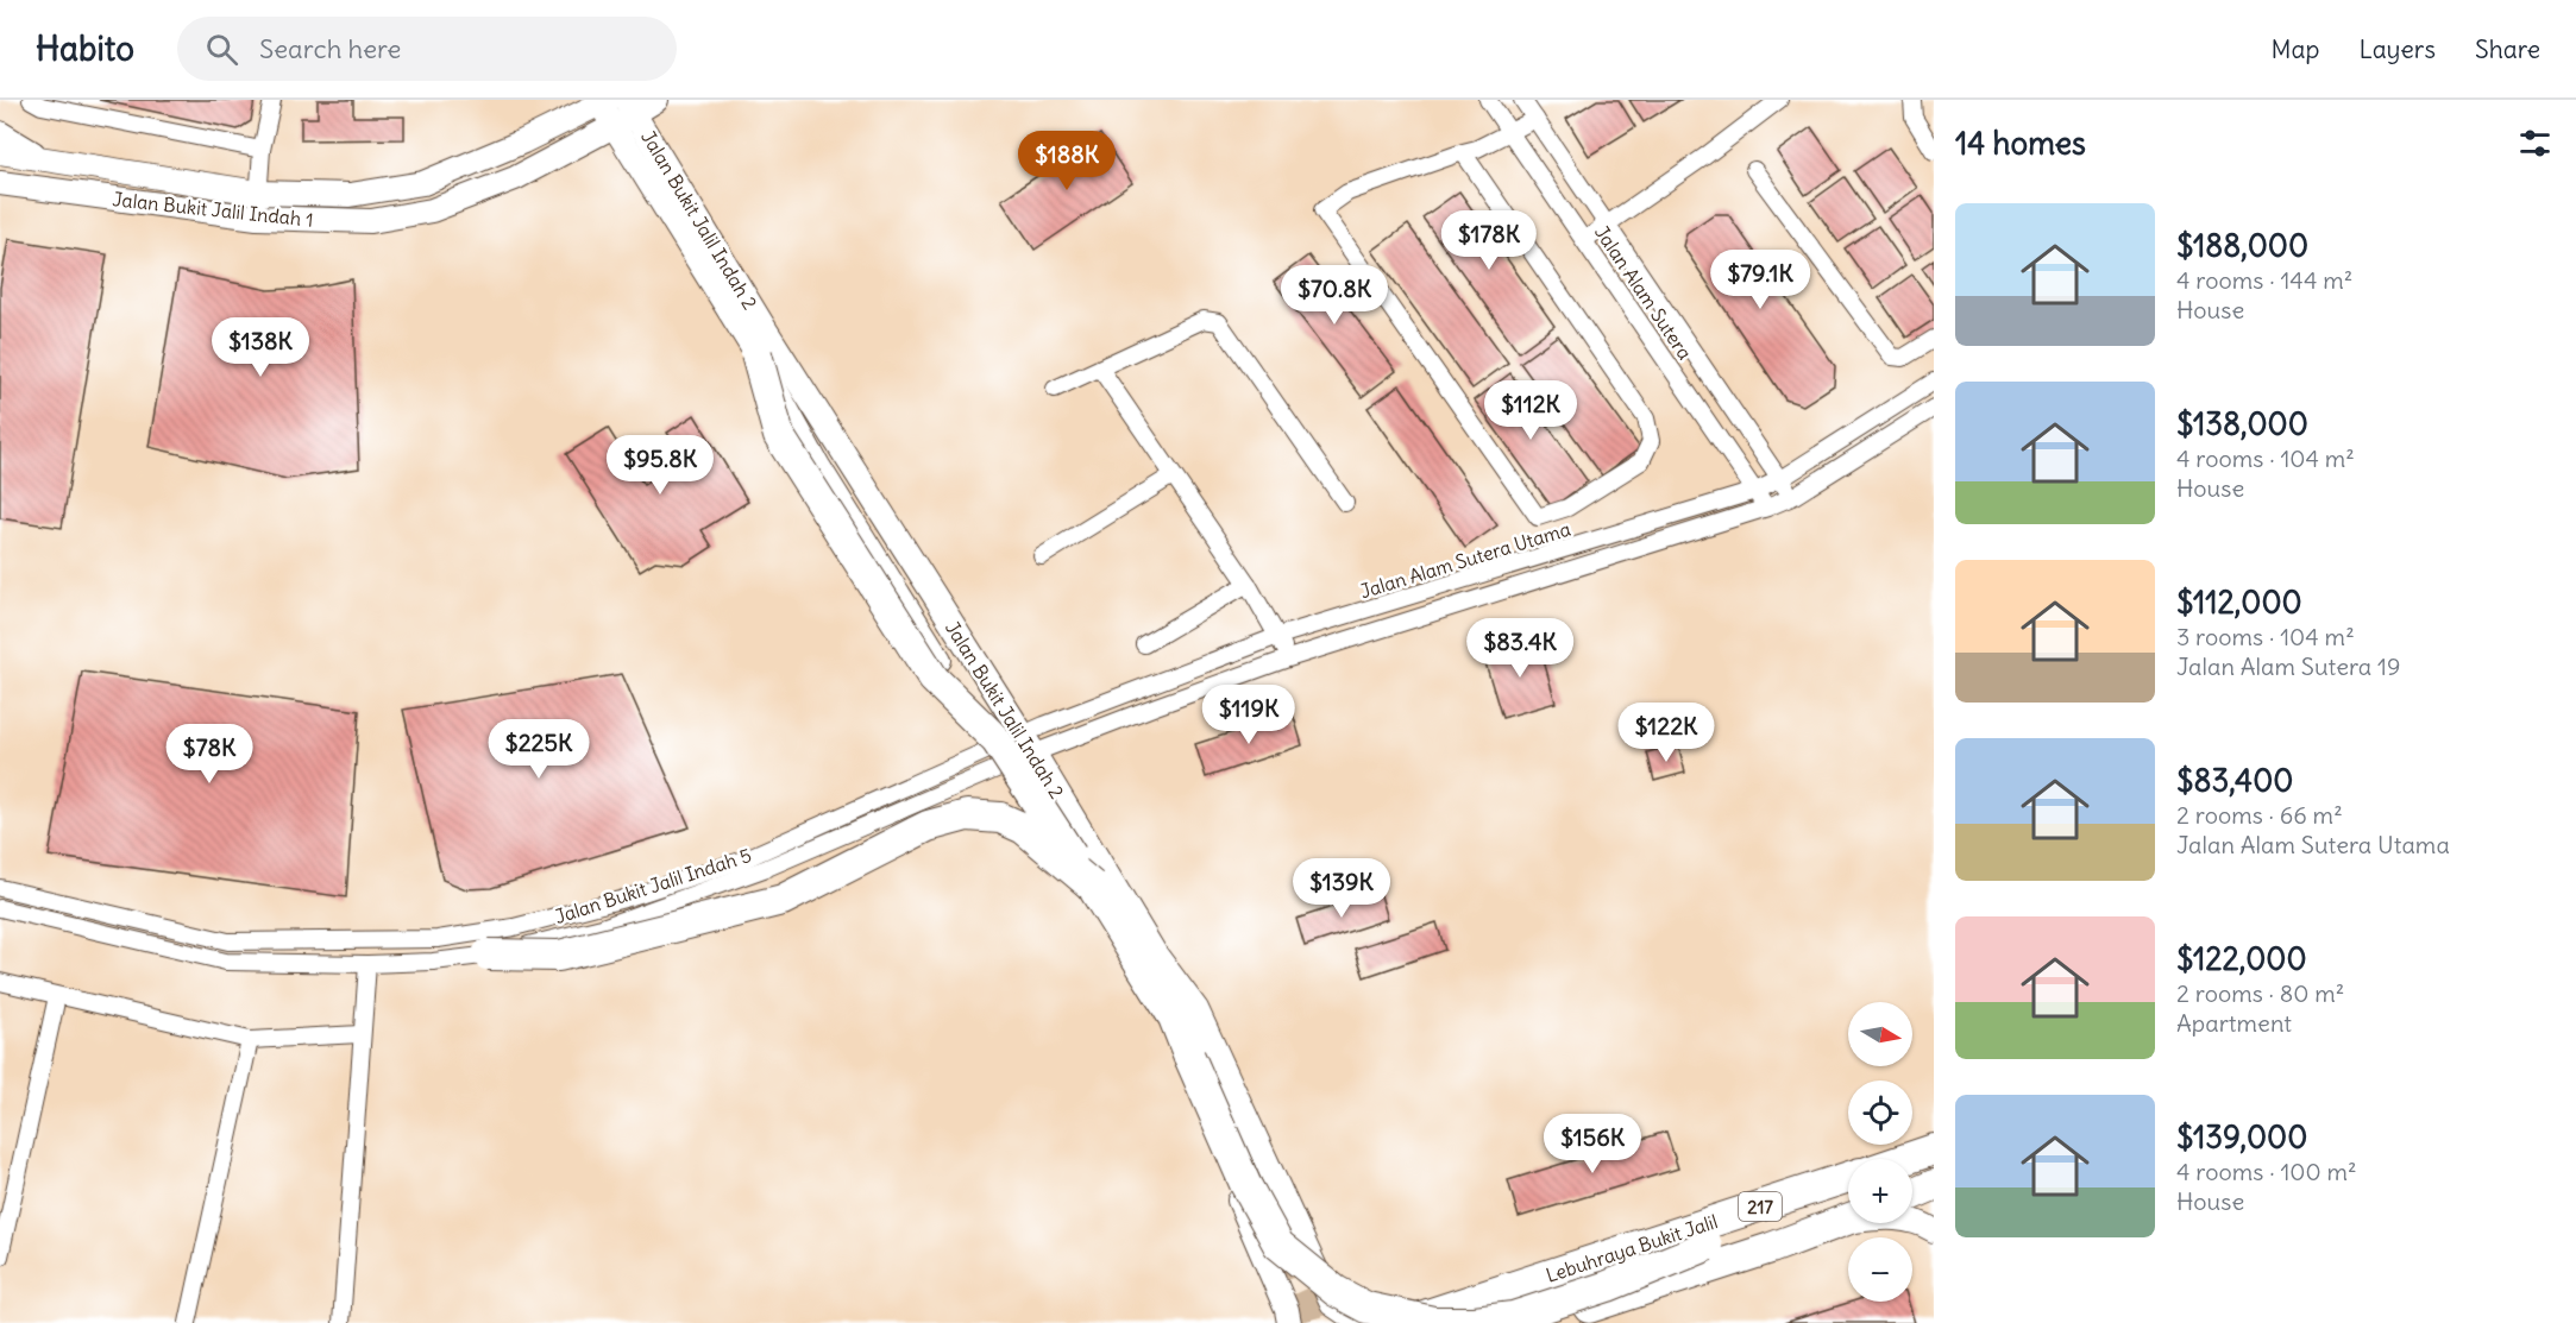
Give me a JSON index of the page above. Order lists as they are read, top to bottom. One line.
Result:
{"streets":{"highway":["217","Lebuhraya Bukit Jalil"],"street":["Jalan Bukit Jalil Indah 1","Jalan Bukit Jalil Indah 2","Jalan Alam Sutera","Jalan Alam Sutera Utama","Jalan Bukit Jalil Indah 5"]},"crossings":[["Jalan Bukit Jalil Indah 1","Jalan Bukit Jalil Indah 2"],["Jalan Bukit Jalil Indah 2","Jalan Alam Sutera Utama"],["Jalan Bukit Jalil Indah 2","Jalan Bukit Jalil Indah 5"],["Jalan Alam Sutera","Jalan Alam Sutera Utama"]],"north":"right","page":{"header":"Habito","search":"Search here","nav":["Map","Layers","Share"],"heading":"14 homes","price":["$188K","$178K","$79.1K","$70.8K","$138K","$112K","$95.8K","$83.4K","$119K","$122K","$225K","$78K","$139K","$156K"],"list":[{"name":"$188,000","note":"4 rooms · 144 m² · House"},{"name":"$138,000","note":"4 rooms · 104 m² · House"},{"name":"$112,000","note":"3 rooms · 104 m² · Jalan Alam Sutera 19"},{"name":"$83,400","note":"2 rooms · 66 m² · Jalan Alam Sutera Utama"},{"name":"$122,000","note":"2 rooms · 80 m² · Apartment"},{"name":"$139,000","note":"4 rooms · 100 m² · House"}],"map_buttons":["+","−"]}}
